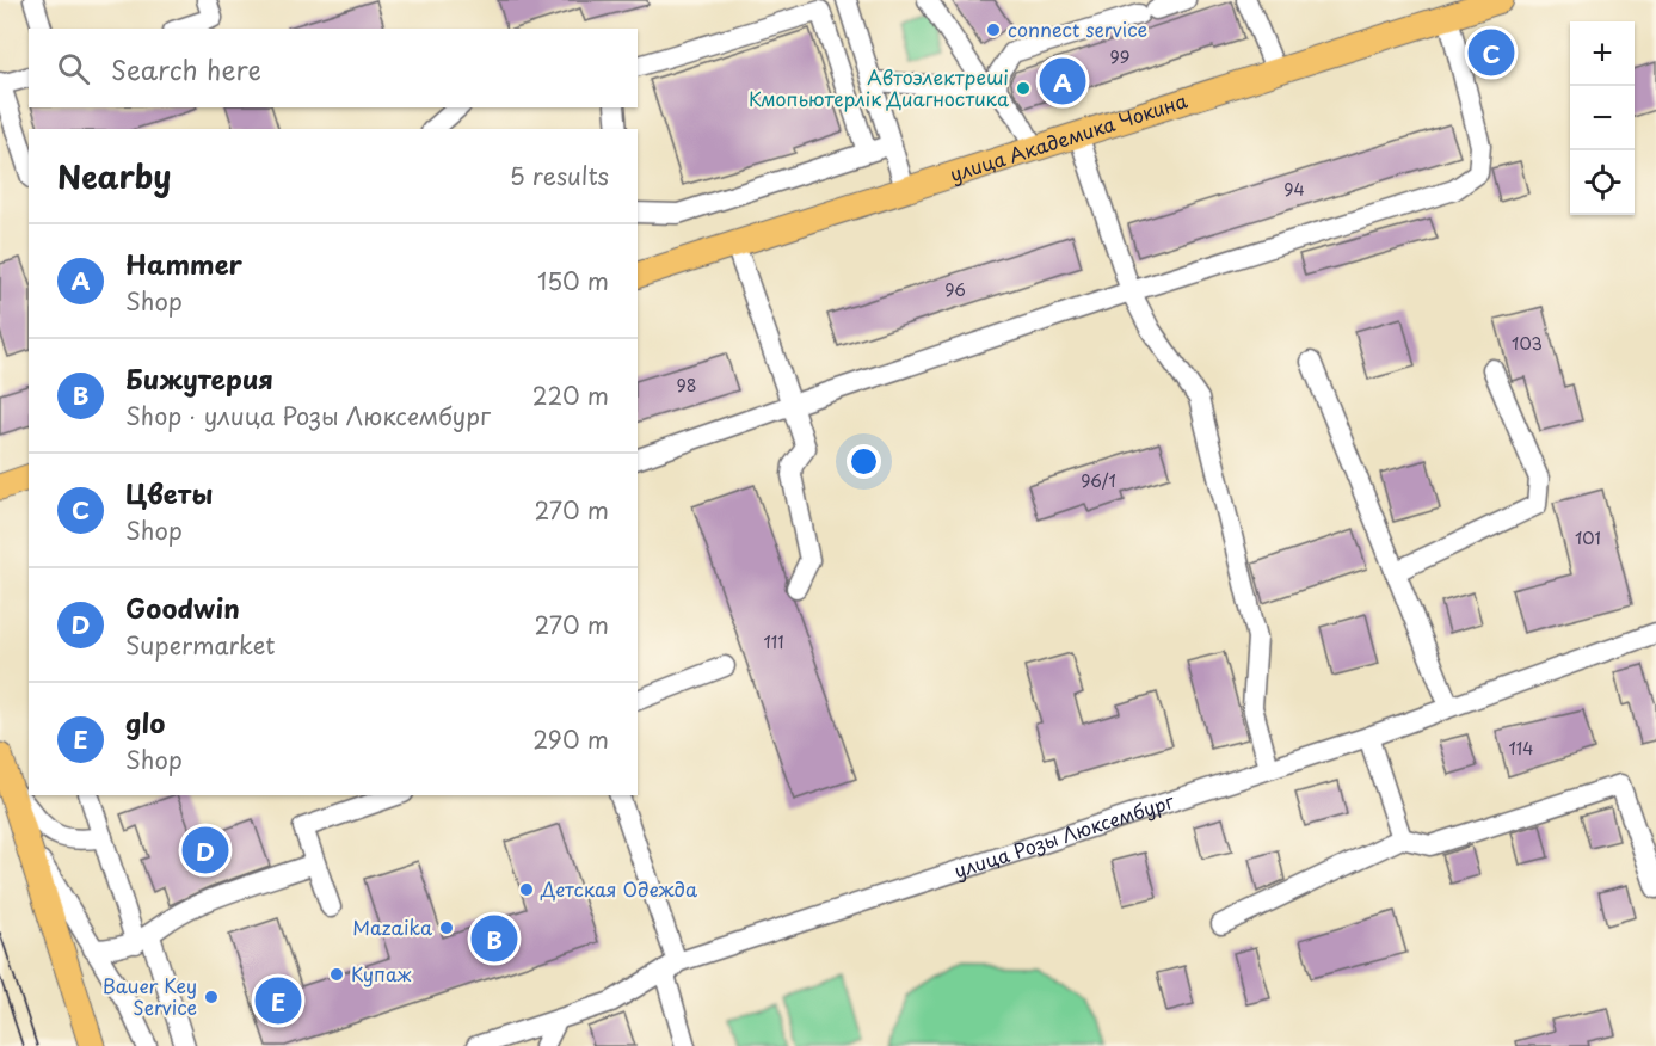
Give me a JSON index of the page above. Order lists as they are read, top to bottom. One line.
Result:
{"streets":{"main road":["улица Академика Чокина"],"street":["улица Розы Люксембург"]},"places":["connect service","Автоэлектреші Кмопьютерлік Диагностика","Детская Одежда","Mazaika","Купаж","Bauer Key Service"],"house_numbers":["99","94","96","103","98","96/1","101","111","114"],"page":{"map_buttons":["+","−"],"pins":["C","A","D","B","E"],"search":"Search here","heading":["Nearby","5 results"],"list":[{"mark":"A","name":"Hammer","note":"Shop","value":"150 m"},{"mark":"B","name":"Бижутерия","note":"Shop · улица Розы Люксембург","value":"220 m"},{"mark":"C","name":"Цветы","note":"Shop","value":"270 m"},{"mark":"D","name":"Goodwin","note":"Supermarket","value":"270 m"},{"mark":"E","name":"glo","note":"Shop","value":"290 m"}]}}
